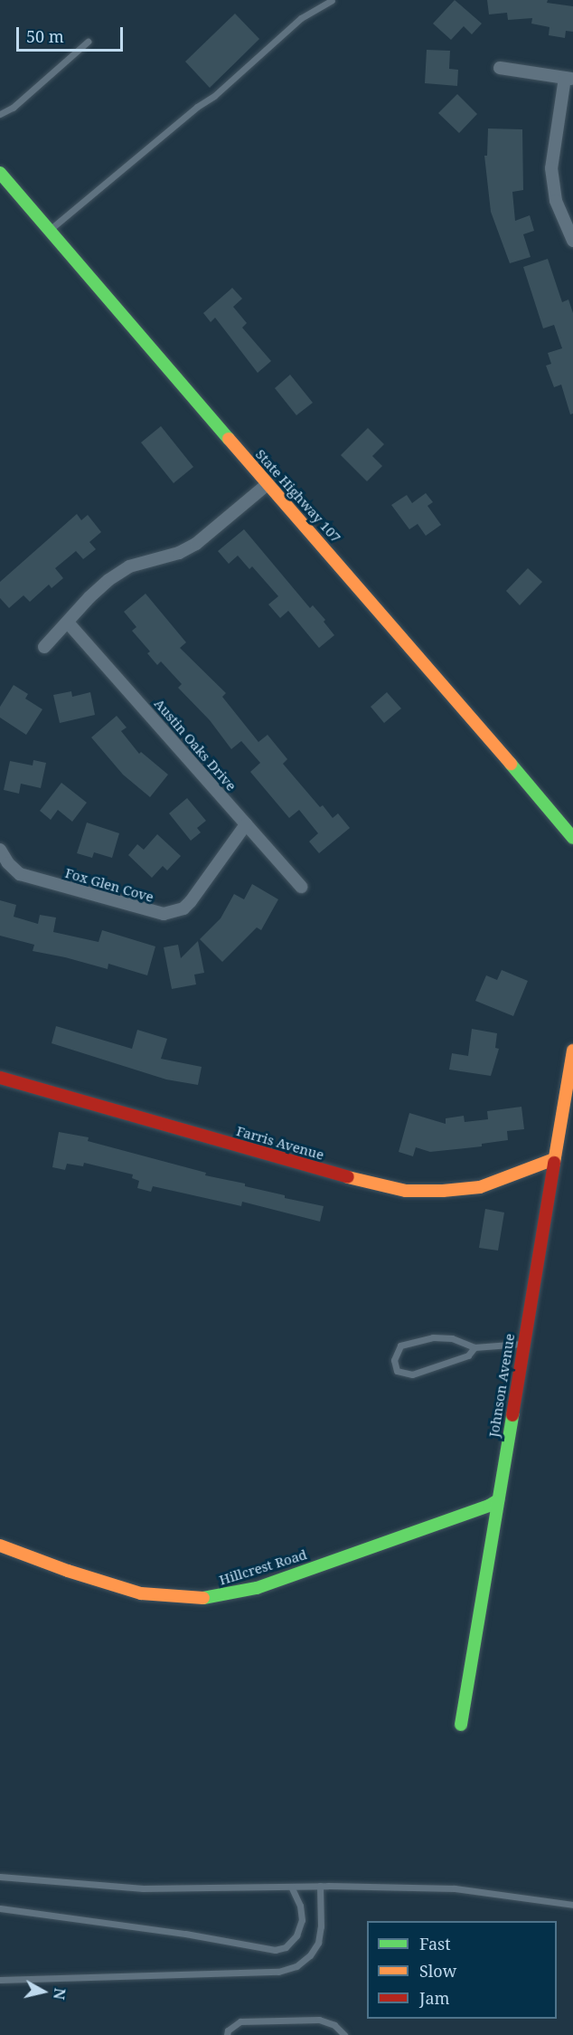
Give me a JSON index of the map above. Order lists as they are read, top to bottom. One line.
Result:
{"streets":{"street":["State Highway 107","Austin Oaks Drive","Fox Glen Cove","Farris Avenue","Johnson Avenue","Hillcrest Road"]},"crossings":[["Austin Oaks Drive","Fox Glen Cove"],["Farris Avenue","Johnson Avenue"],["Johnson Avenue","Hillcrest Road"]],"legend":["Fast","Slow","Jam"],"scale_bar":"50 m","north":"right"}
